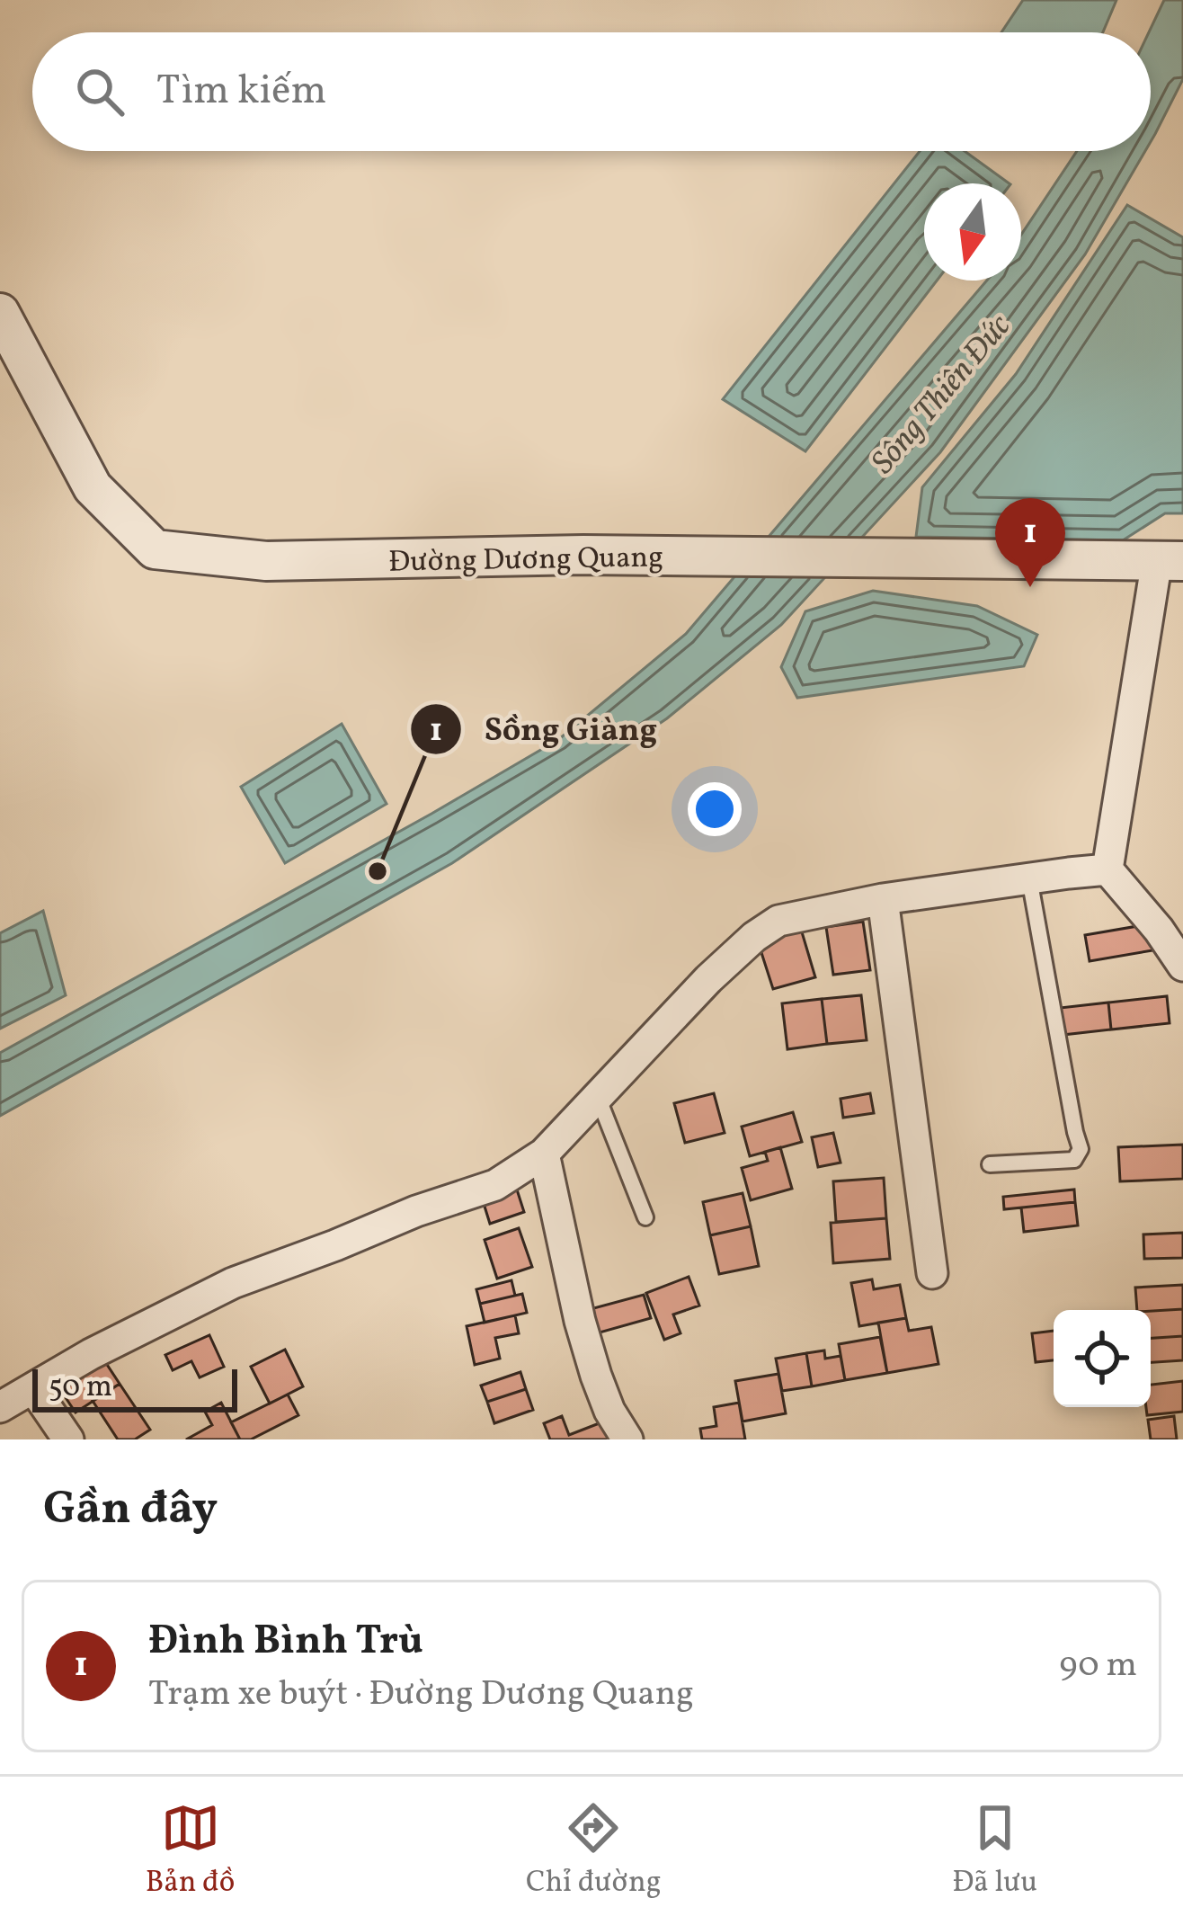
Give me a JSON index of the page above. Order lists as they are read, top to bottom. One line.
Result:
{"streets":{"street":["Đường Dương Quang"]},"water":["Sông Thiên Đức"],"places":["Sồng Giàng"],"scale_bar":"50 m","north":"bottom","page":{"search":"Tìm kiếm","pins":"1","scale":"50 m","heading":"Gần đây","list":[{"mark":"1","name":"Đình Bình Trù","note":"Trạm xe buýt · Đường Dương Quang","value":"90 m"}],"nav":["Bản đồ","Chỉ đường","Đã lưu"]}}
